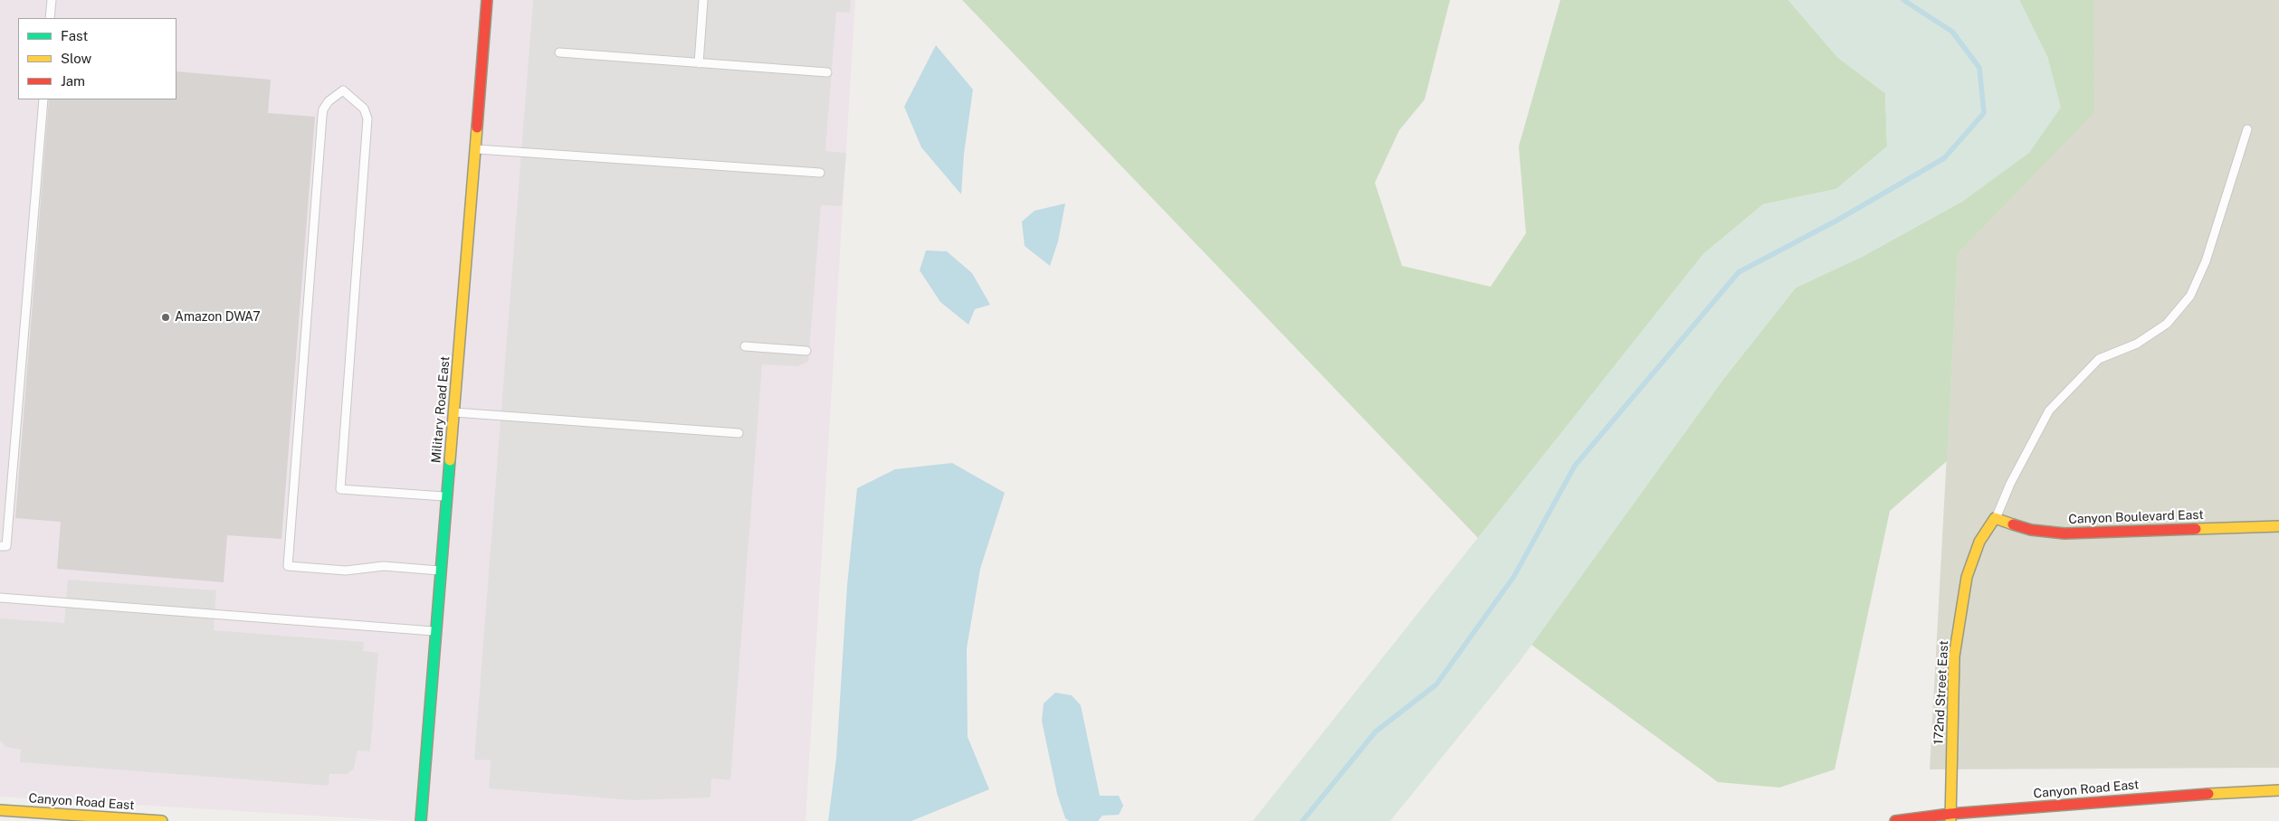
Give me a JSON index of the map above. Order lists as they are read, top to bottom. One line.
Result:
{"streets":{"street":["Military Road East","Canyon Boulevard East","172nd Street East","Canyon Road East"]},"crossings":[["Canyon Boulevard East","172nd Street East"],["172nd Street East","Canyon Road East"]],"places":["Amazon DWA7"],"legend":["Fast","Slow","Jam"]}
